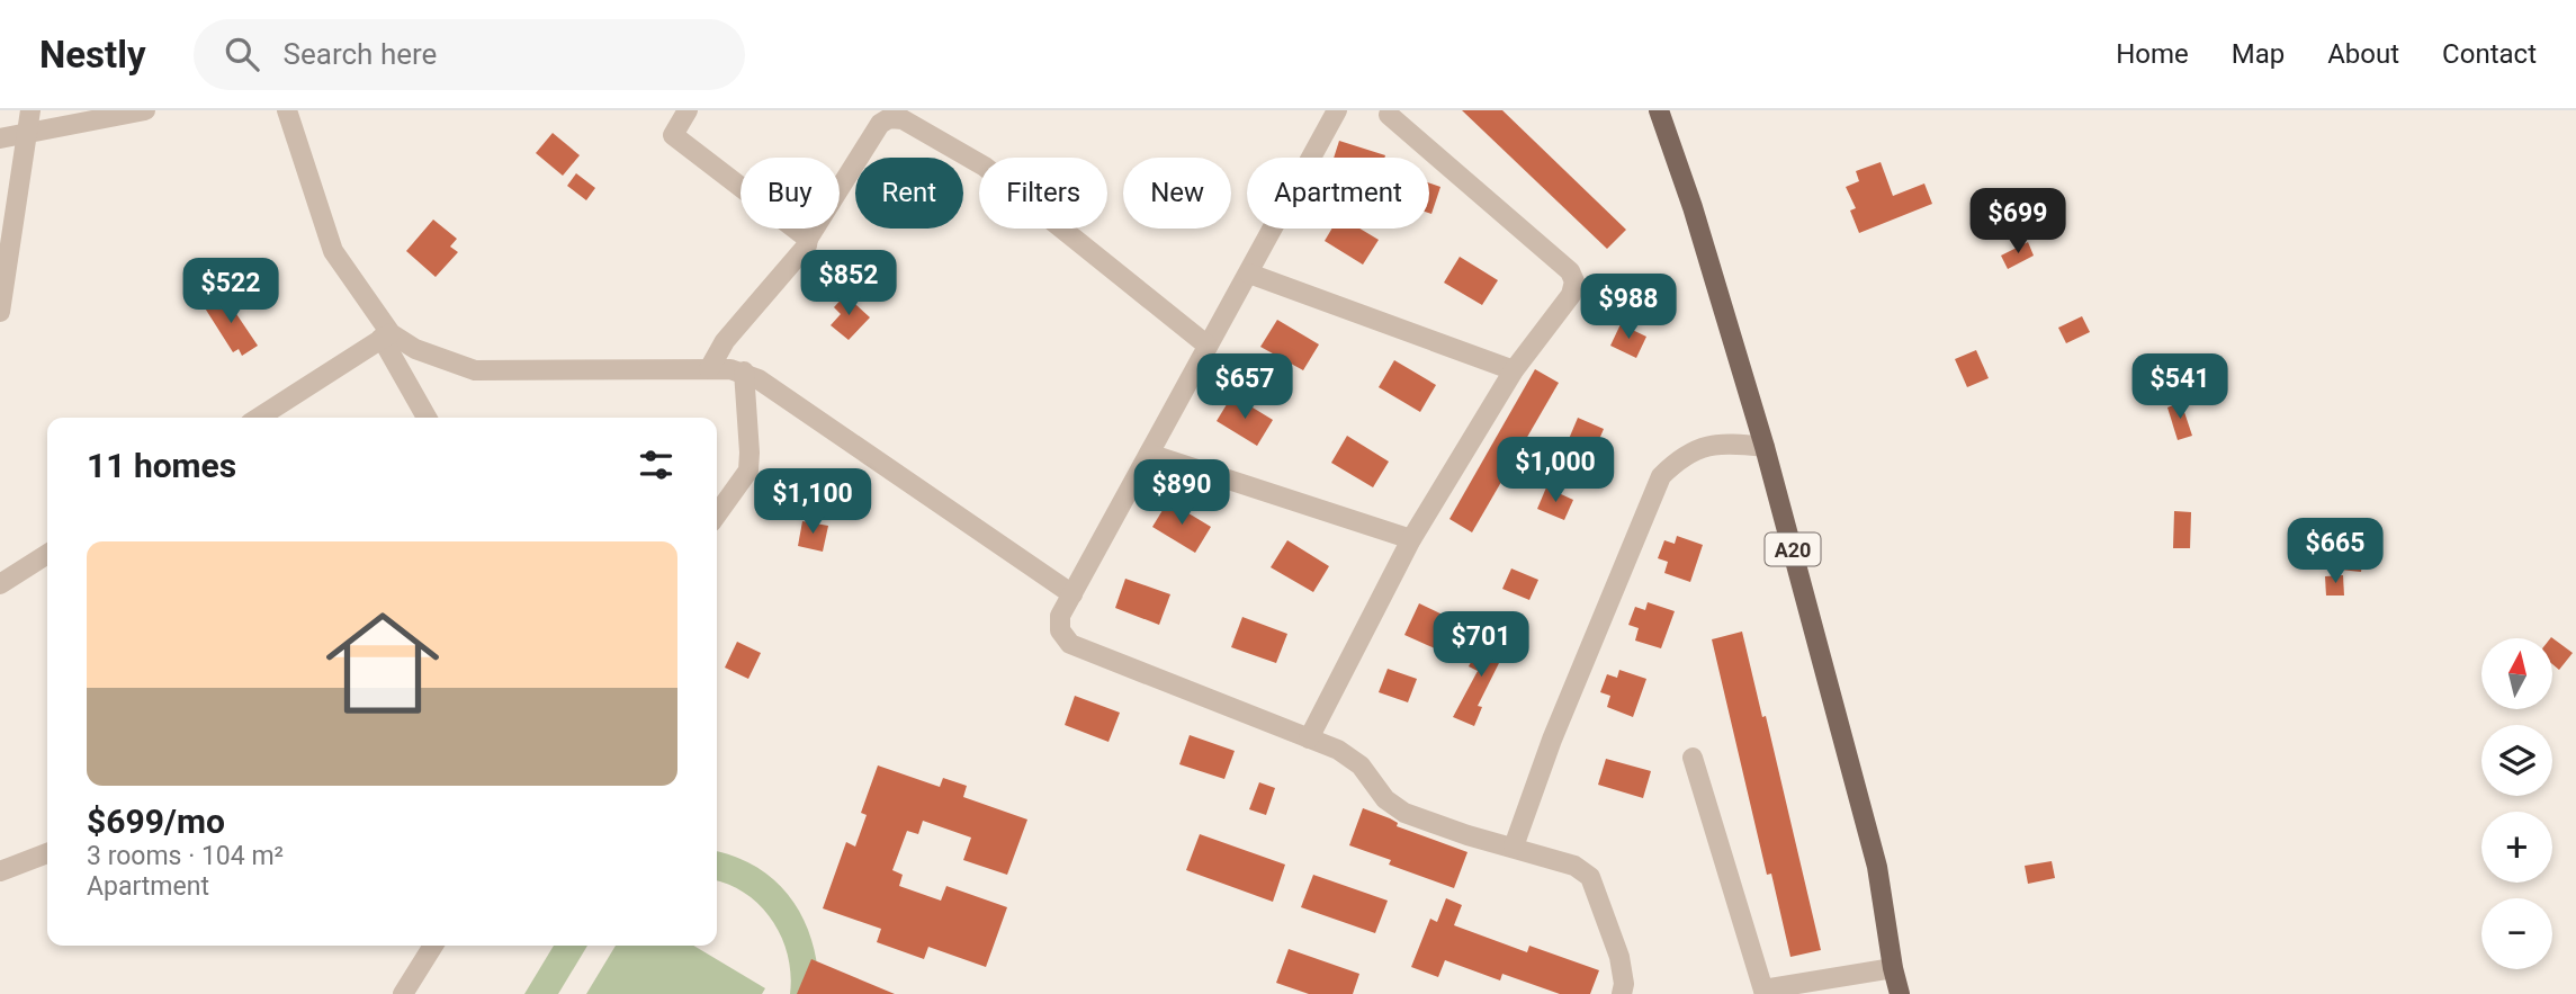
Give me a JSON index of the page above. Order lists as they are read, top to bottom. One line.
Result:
{"streets":{"main road":["A20"]},"north":"top","page":{"header":"Nestly","search":"Search here","nav":["Home","Map","About","Contact"],"chip":["Buy","Rent","Filters","New","Apartment"],"price":["$699","$852","$522","$988","$657","$541","$1,000","$890","$1,100","$665","$701"],"heading":"11 homes","list":[{"name":"$699/mo","note":"3 rooms · 104 m² · Apartment"}],"map_buttons":["+","−"]}}
